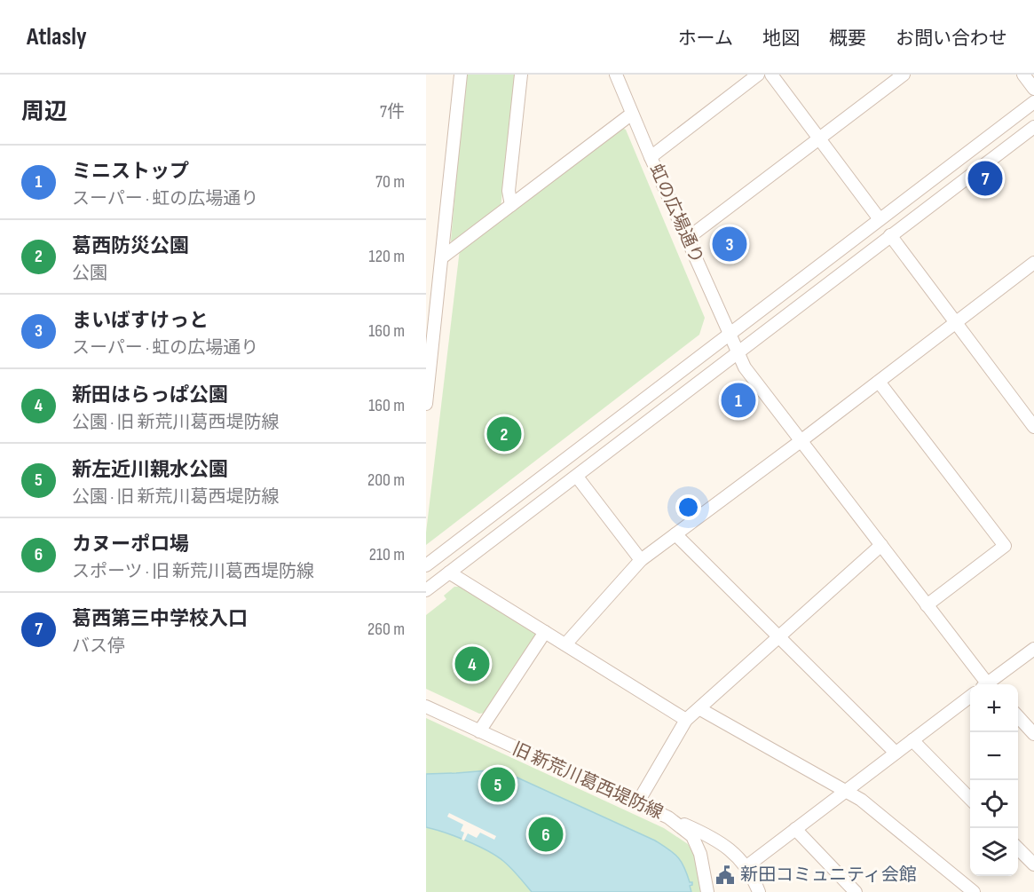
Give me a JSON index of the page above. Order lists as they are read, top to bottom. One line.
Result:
{"streets":{"street":["虹の広場通り","旧 新荒川葛西堤防線"]},"places":{"public building":["新田コミュニティ会館"]},"page":{"header":"Atlasly","nav":["ホーム","地図","概要","お問い合わせ"],"heading":["周辺","7件"],"list":[{"mark":"1","name":"ミニストップ","note":"スーパー · 虹の広場通り","value":"70 m"},{"mark":"2","name":"葛西防災公園","note":"公園","value":"120 m"},{"mark":"3","name":"まいばすけっと","note":"スーパー · 虹の広場通り","value":"160 m"},{"mark":"4","name":"新田はらっぱ公園","note":"公園 · 旧 新荒川葛西堤防線","value":"160 m"},{"mark":"5","name":"新左近川親水公園","note":"公園 · 旧 新荒川葛西堤防線","value":"200 m"},{"mark":"6","name":"カヌーポロ場","note":"スポーツ · 旧 新荒川葛西堤防線","value":"210 m"},{"mark":"7","name":"葛西第三中学校入口","note":"バス停","value":"260 m"}],"pins":["7","3","1","2","4","5","6"],"map_buttons":["+","−"]}}
